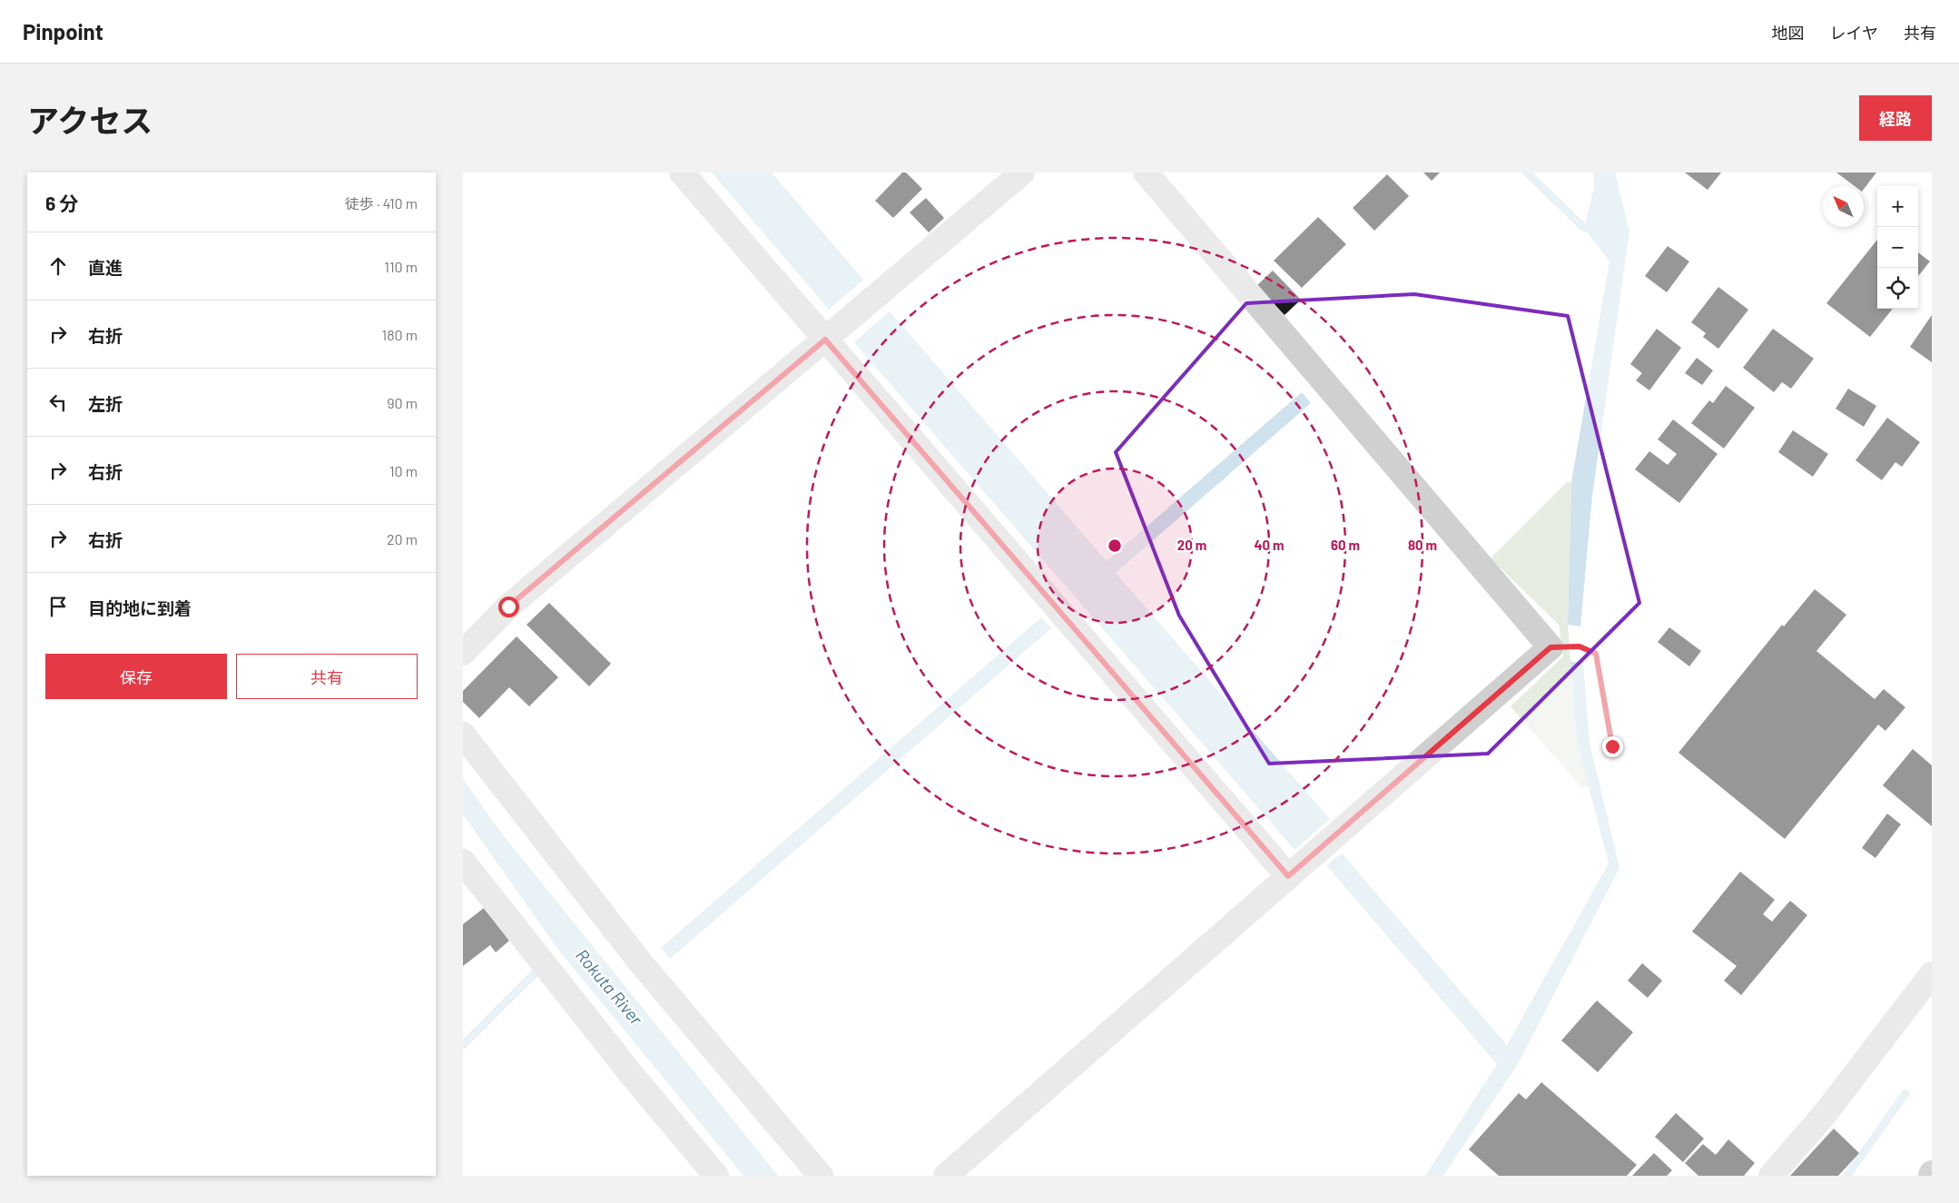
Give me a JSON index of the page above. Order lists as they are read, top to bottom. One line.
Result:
{"water":["Rokuta River"],"north":"top left","page":{"header":"Pinpoint","nav":["地図","レイヤ","共有"],"title":"アクセス","buttons":["経路",["保存","共有"]],"heading":["6 分","徒歩 · 410 m"],"map_buttons":["+","−"],"list":[["直進","110 m"],["右折","180 m"],["左折","90 m"],["右折","10 m"],["右折","20 m"],"目的地に到着"]},"rings":["20 m","40 m","60 m","80 m"]}
